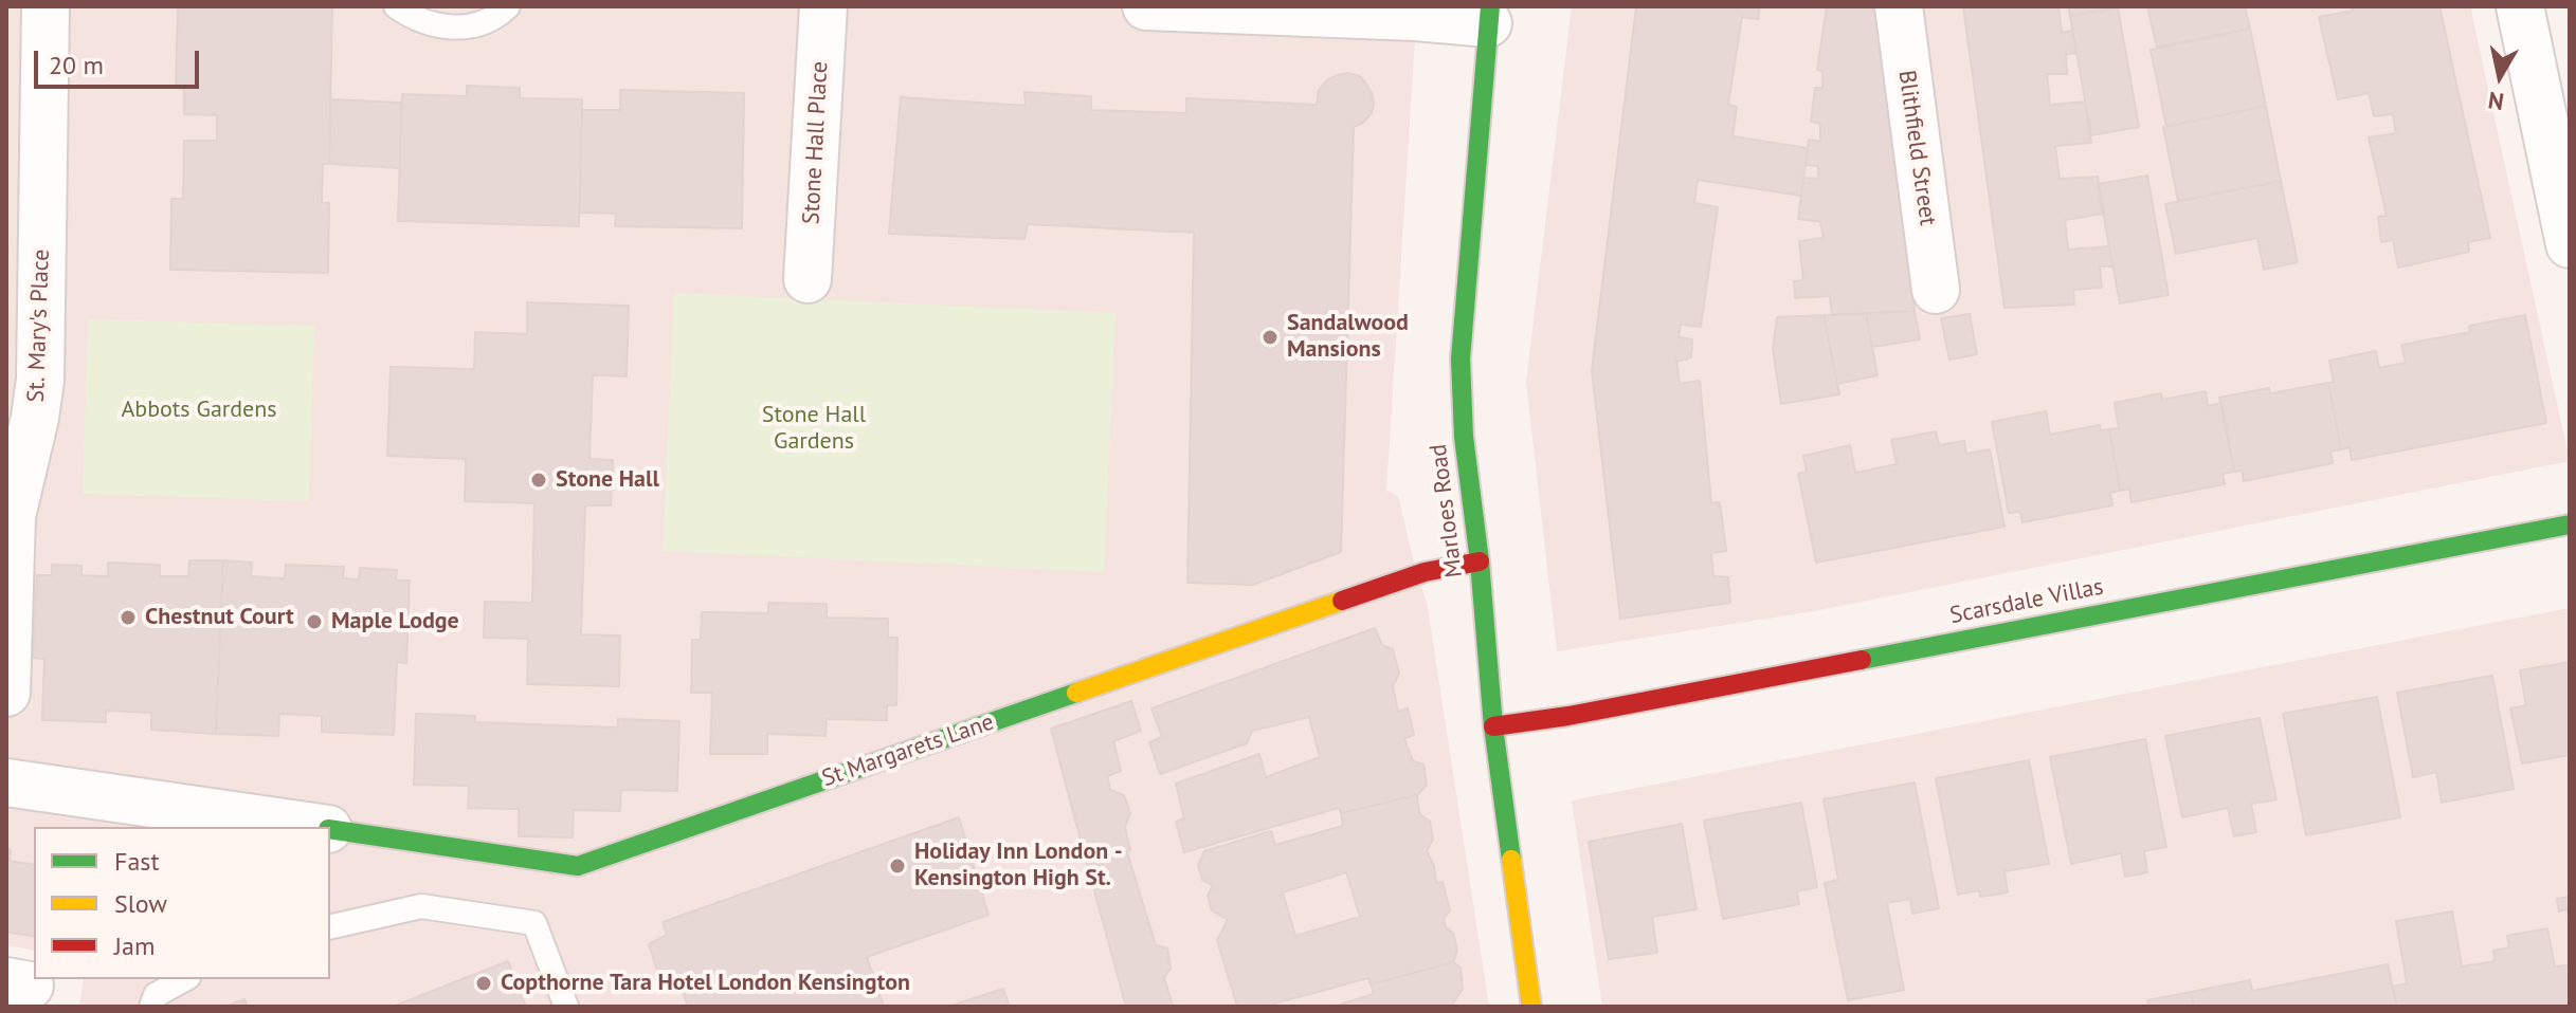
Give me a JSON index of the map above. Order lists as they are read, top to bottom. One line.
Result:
{"streets":{"street":["Stone Hall Place","Blithfield Street","St. Mary's Place","Marloes Road","Scarsdale Villas","St Margarets Lane"]},"crossings":[["Marloes Road","Scarsdale Villas"],["Marloes Road","St Margarets Lane"]],"parks":["Abbots Gardens","Stone Hall Gardens"],"places":["Sandalwood Mansions","Stone Hall","Chestnut Court","Maple Lodge","Holiday Inn London - Kensington High St.","Copthorne Tara Hotel London Kensington"],"legend":["Fast","Slow","Jam"],"scale_bar":"20 m","north":"bottom"}
